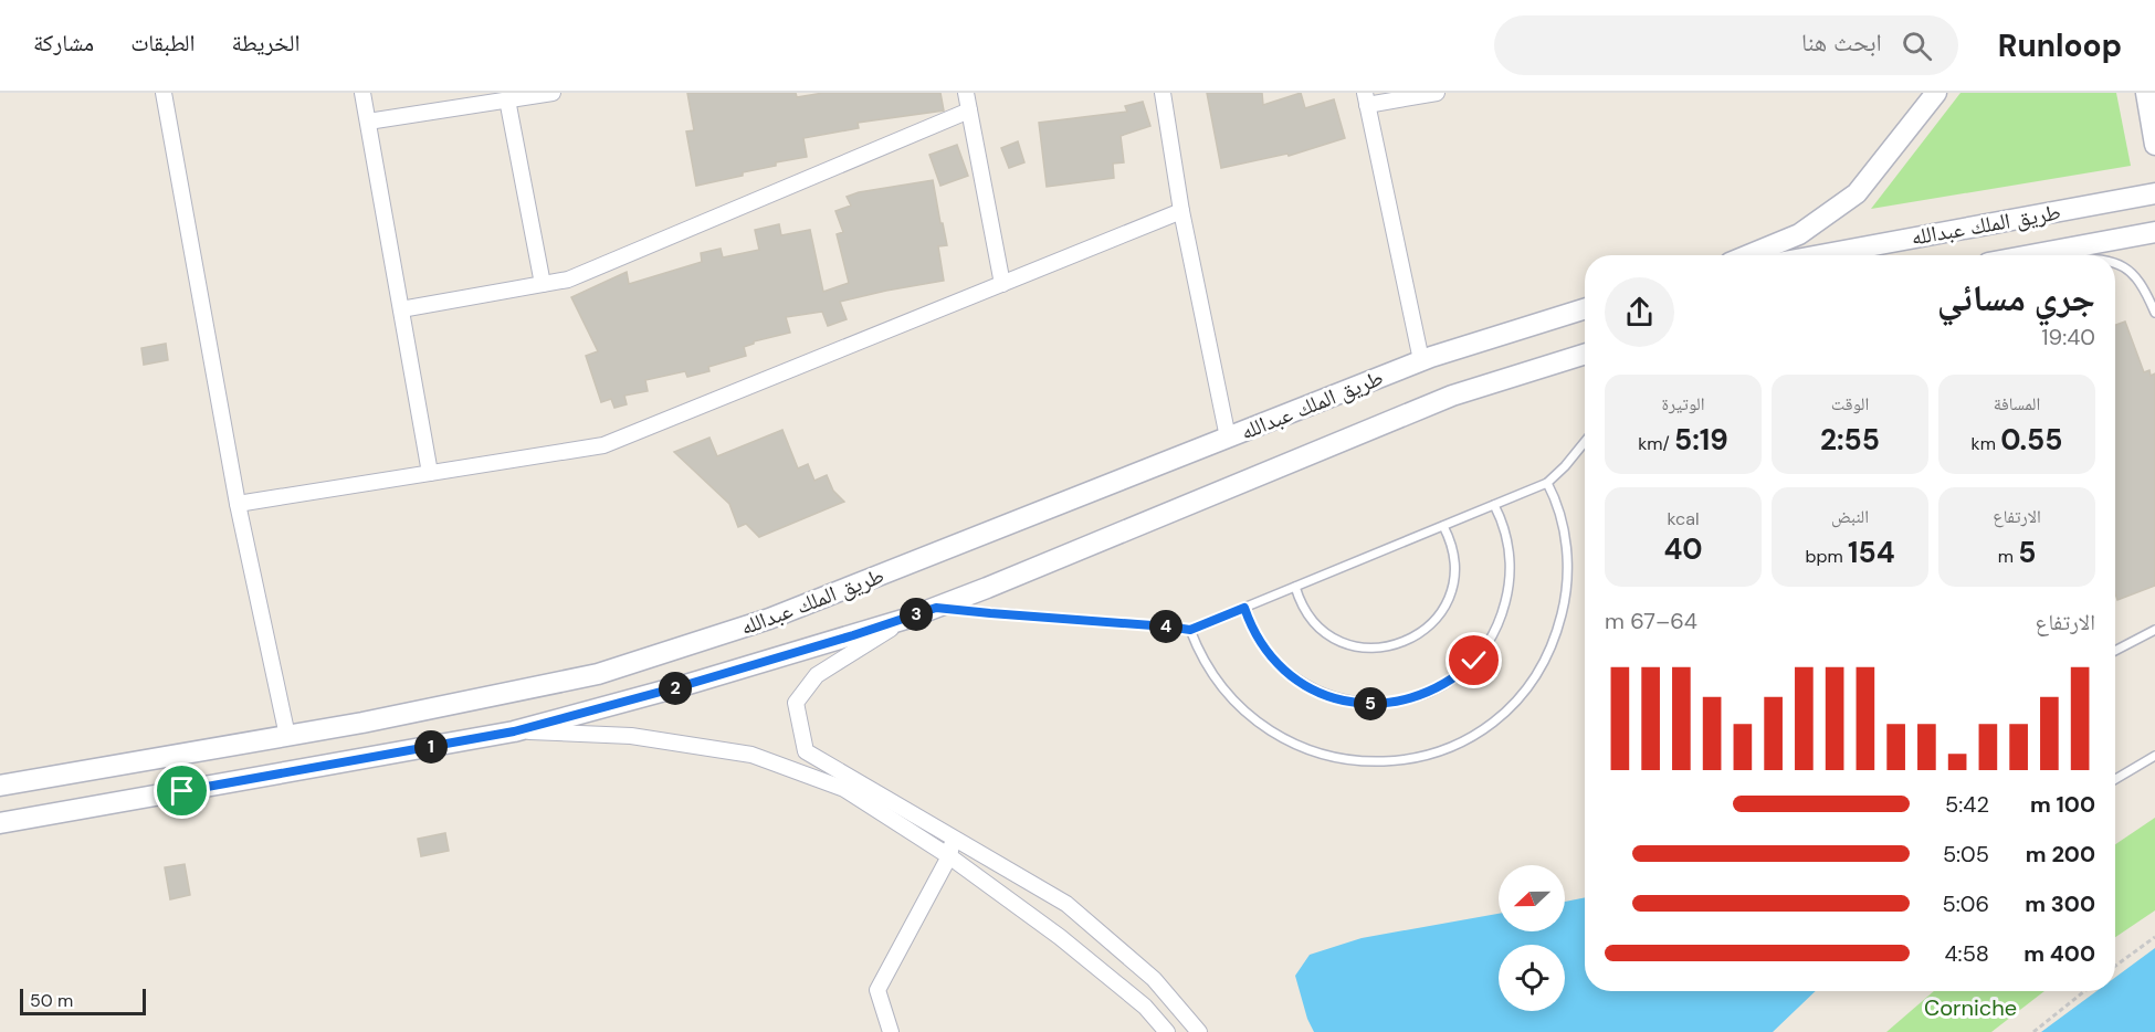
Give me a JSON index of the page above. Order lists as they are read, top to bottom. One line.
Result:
{"streets":{"street":["طريق الملك عبدالله"]},"parks":["Corniche"],"scale_bar":"50 m","north":"left","page":{"header":"Runloop","search":"ابحث هنا","nav":["الخريطة","الطبقات","مشاركة"],"heading":["جري مسائي","19:40"],"stats":[["المسافة","0.55 km"],["الوقت","2:55"],["الوتيرة","5:19 /km"],["الارتفاع","5 m"],["النبض","154 bpm"],["kcal","40"]],"chart":["الارتفاع","64–67 m"],"pins":["3","4","2","5","1"],"list":[{"name":"100 m","note":"5:42"},{"name":"200 m","note":"5:05"},{"name":"300 m","note":"5:06"},{"name":"400 m","note":"4:58"}],"scale":"50 m"}}
